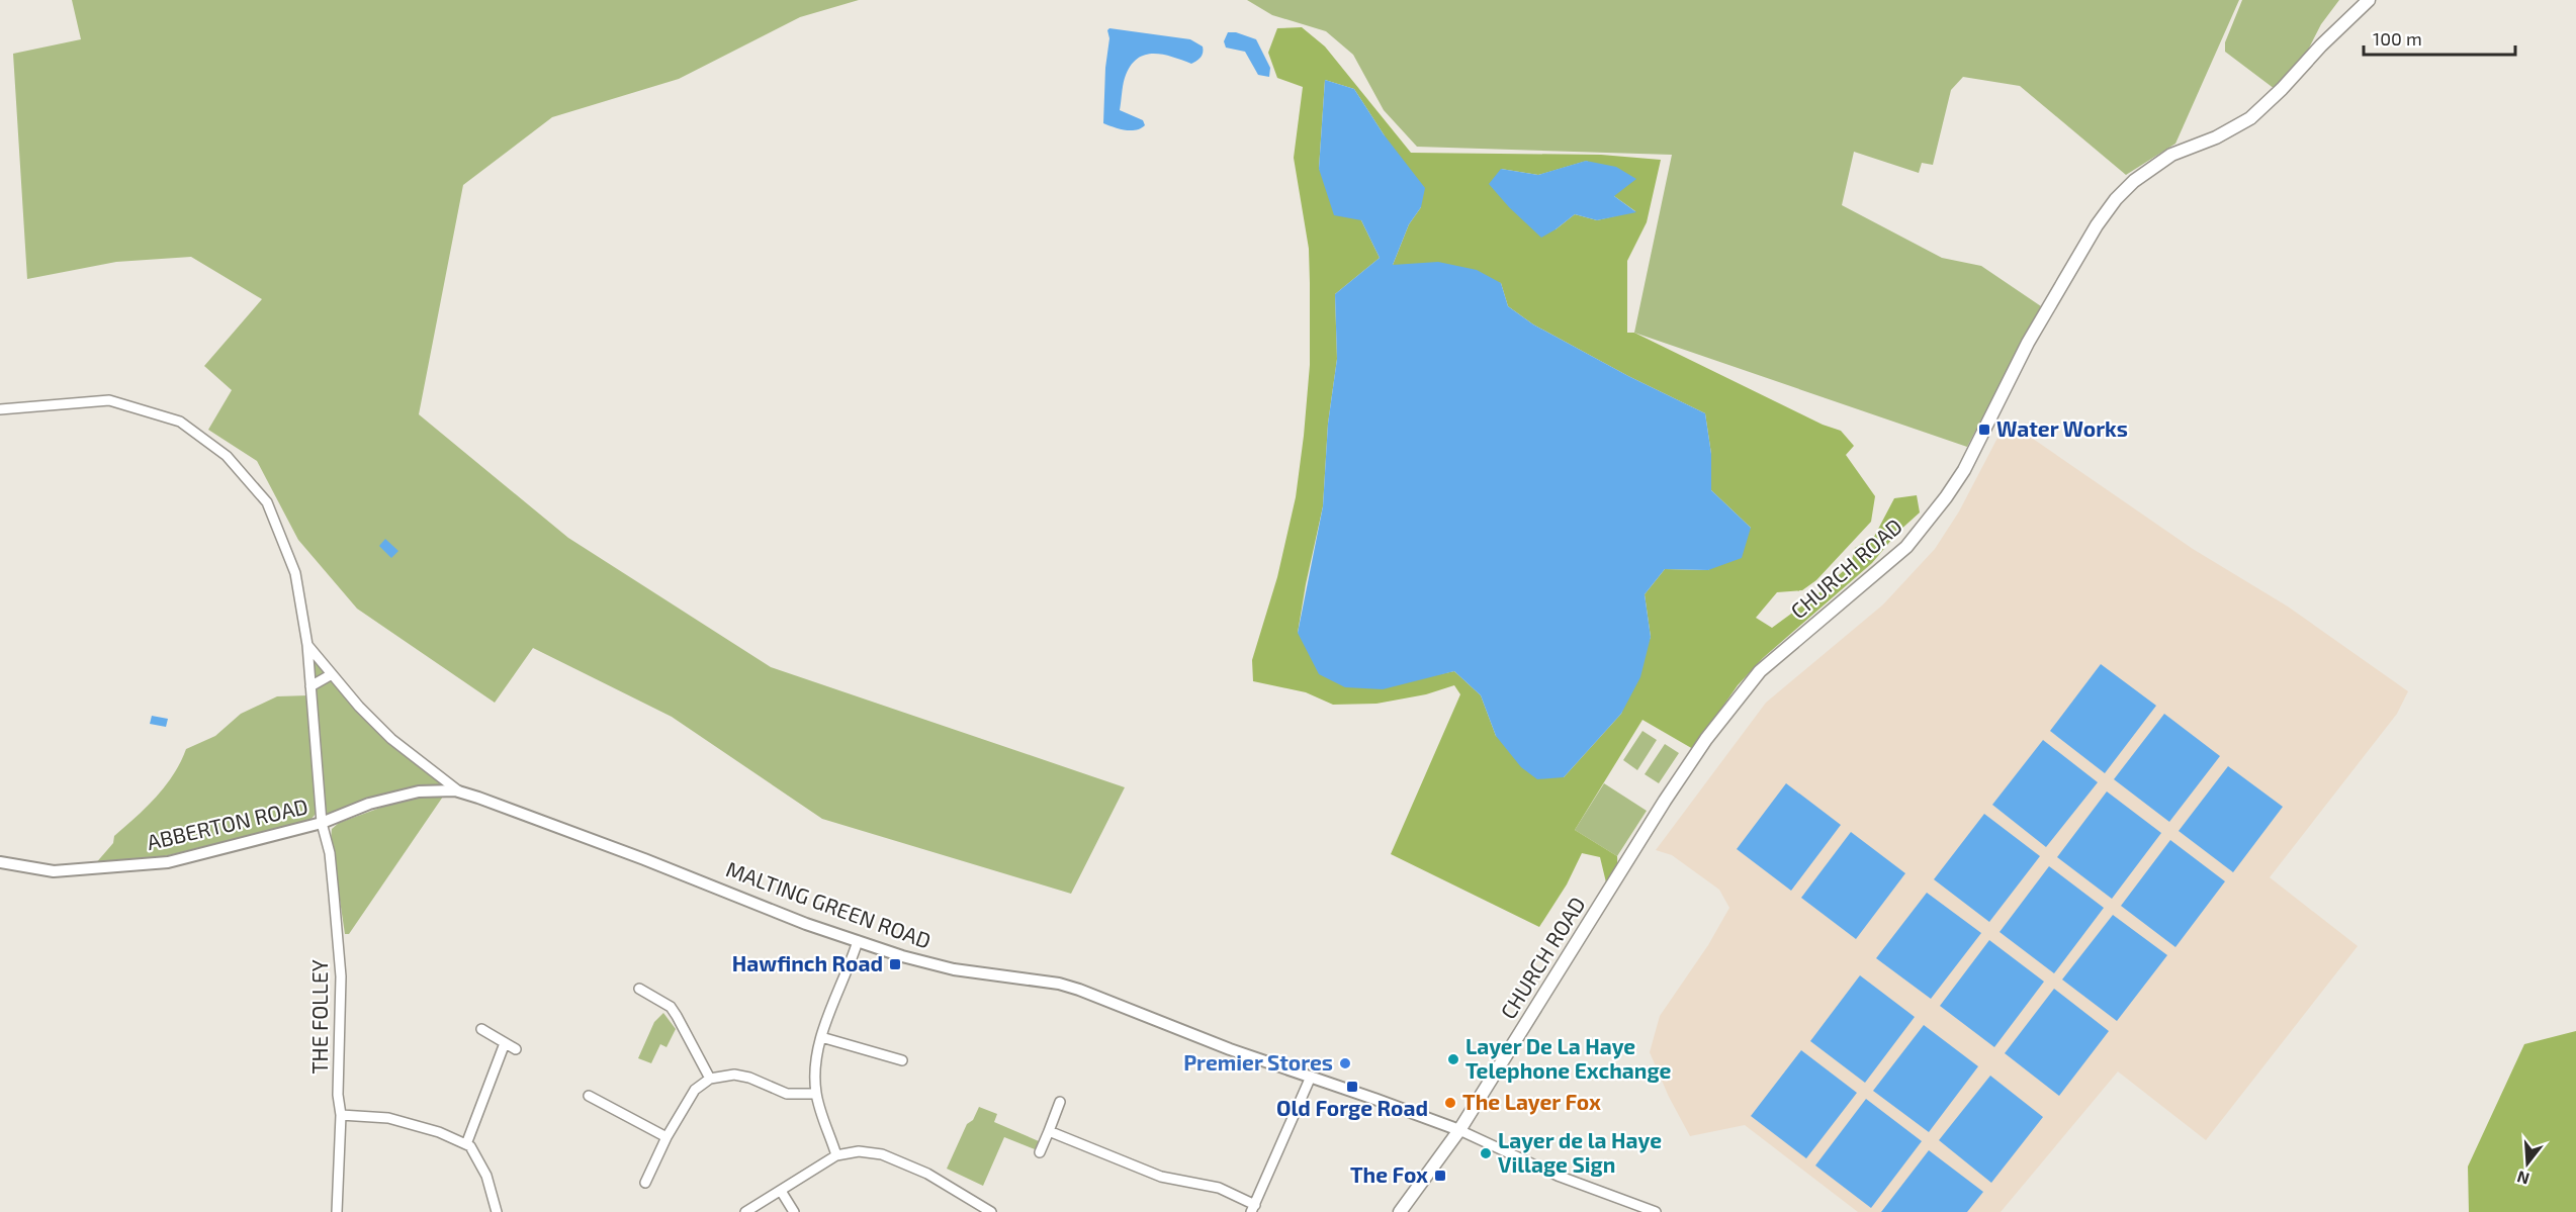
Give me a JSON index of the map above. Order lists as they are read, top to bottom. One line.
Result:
{"streets":{"main road":["CHURCH ROAD"],"street":["ABBERTON ROAD","MALTING GREEN ROAD","THE FOLLEY"]},"crossings":[["CHURCH ROAD","MALTING GREEN ROAD"],["ABBERTON ROAD","MALTING GREEN ROAD"],["ABBERTON ROAD","THE FOLLEY"],["MALTING GREEN ROAD","THE FOLLEY"]],"places":{"transit":["Water Works","Hawfinch Road","Old Forge Road","The Fox"],"other":["Layer De La Haye Telephone Exchange","Premier Stores","The Layer Fox","Layer de la Haye Village Sign"]},"scale_bar":"100 m","north":"bottom"}
